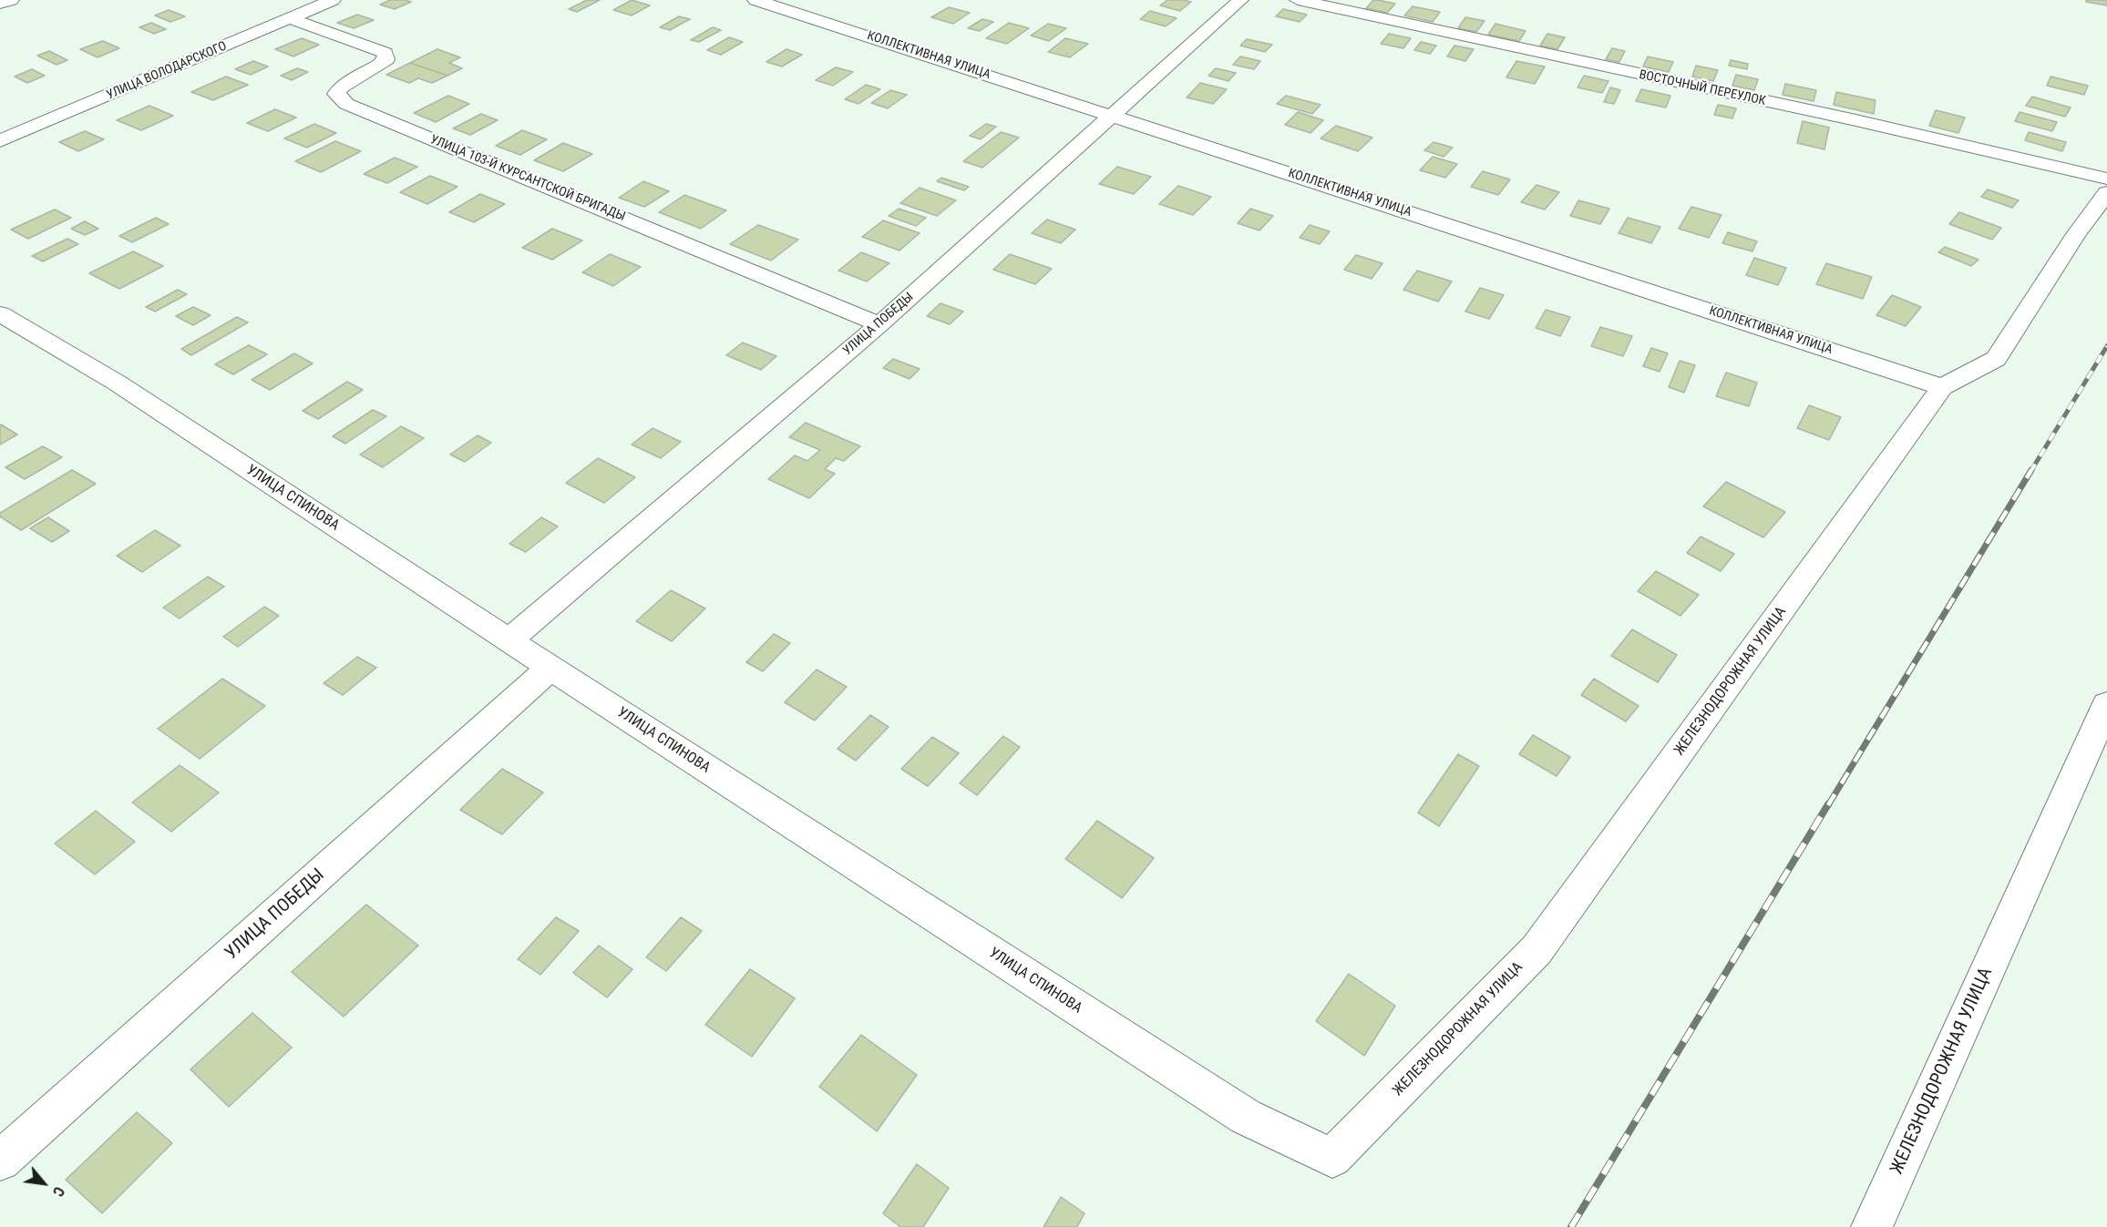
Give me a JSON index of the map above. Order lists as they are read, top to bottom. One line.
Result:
{"streets":{"street":["КОЛЛЕКТИВНАЯ УЛИЦА","УЛИЦА ВОЛОДАРСКОГО","ВОСТОЧНЫЙ ПЕРЕУЛОК","УЛИЦА 103-Й КУРСАНТСКОЙ БРИГАДЫ","УЛИЦА ПОБЕДЫ","УЛИЦА СПИНОВА","ЖЕЛЕЗНОДОРОЖНАЯ УЛИЦА"]},"crossings":[["КОЛЛЕКТИВНАЯ УЛИЦА","УЛИЦА ПОБЕДЫ"],["КОЛЛЕКТИВНАЯ УЛИЦА","ЖЕЛЕЗНОДОРОЖНАЯ УЛИЦА"],["УЛИЦА ВОЛОДАРСКОГО","УЛИЦА 103-Й КУРСАНТСКОЙ БРИГАДЫ"],["УЛИЦА 103-Й КУРСАНТСКОЙ БРИГАДЫ","УЛИЦА ПОБЕДЫ"],["УЛИЦА ПОБЕДЫ","УЛИЦА СПИНОВА"],["УЛИЦА СПИНОВА","ЖЕЛЕЗНОДОРОЖНАЯ УЛИЦА"]],"north":"bottom right"}
